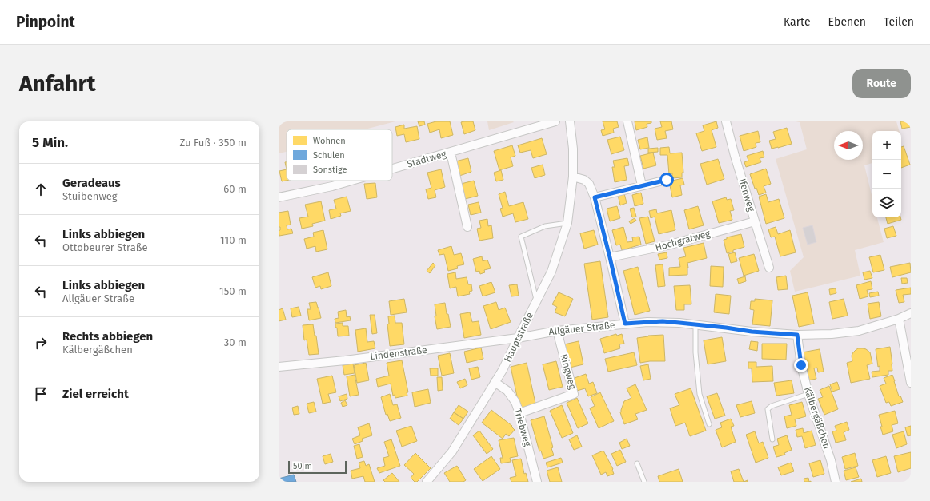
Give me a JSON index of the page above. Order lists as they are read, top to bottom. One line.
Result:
{"streets":{"street":["Stadtweg","Ifenweg","Hochgratweg","Allgäuer Straße","Hauptstraße","Lindenstraße","Ringweg","Kälbergäßchen","Triebweg"]},"crossings":[["Ifenweg","Hochgratweg"],["Allgäuer Straße","Hauptstraße"],["Allgäuer Straße","Lindenstraße"],["Allgäuer Straße","Ringweg"],["Allgäuer Straße","Kälbergäßchen"],["Hauptstraße","Lindenstraße"],["Hauptstraße","Triebweg"],["Ringweg","Triebweg"]],"legend":["Wohnen","Schulen","Sonstige"],"scale_bar":"50 m","north":"left","page":{"header":"Pinpoint","nav":["Karte","Ebenen","Teilen"],"buttons":"Route","title":"Anfahrt","heading":["5 Min.","Zu Fuß · 350 m"],"map_buttons":["+","−"],"list":[["Geradeaus","Stuibenweg","60 m"],["Links abbiegen","Ottobeurer Straße","110 m"],["Links abbiegen","Allgäuer Straße","150 m"],["Rechts abbiegen","Kälbergäßchen","30 m"],"Ziel erreicht"],"scale":"50 m"}}
